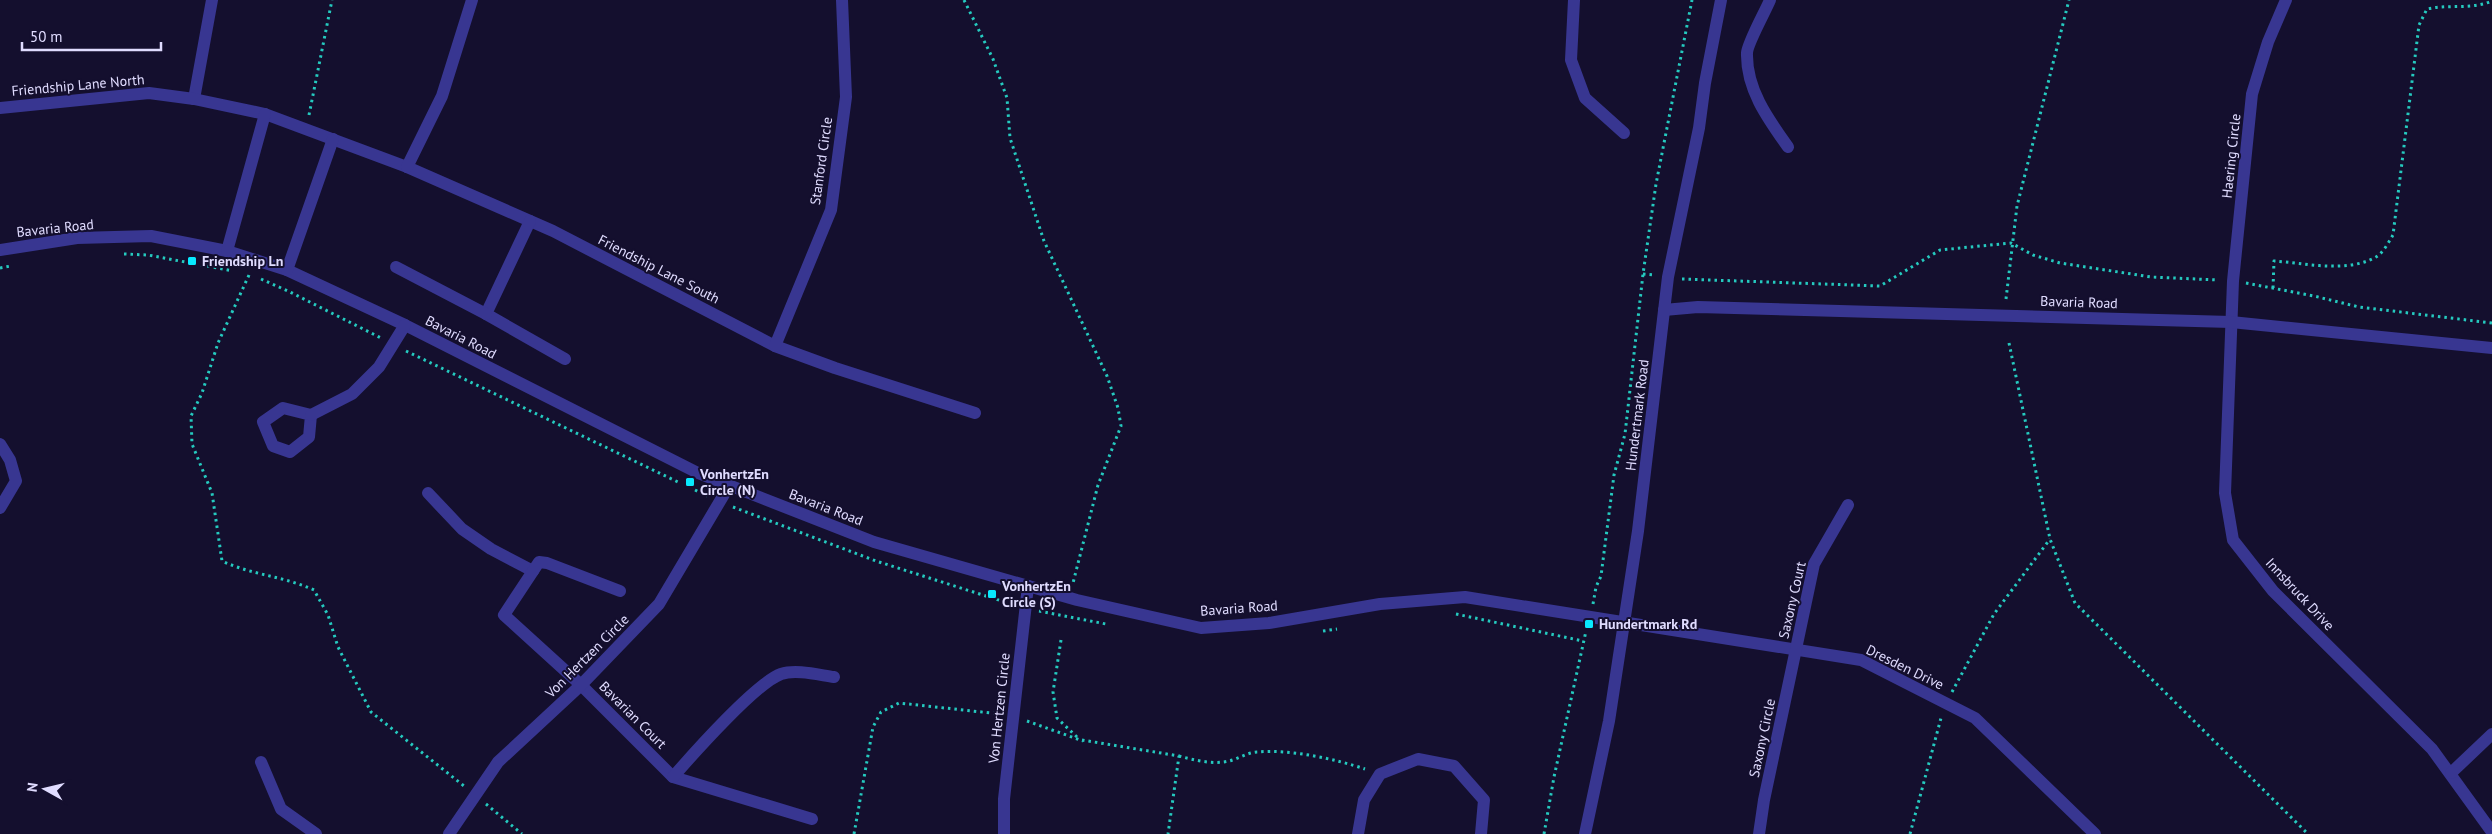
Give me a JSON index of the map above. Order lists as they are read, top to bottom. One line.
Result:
{"streets":{"street":["Friendship Lane North","Haering Circle","Stanford Circle","Bavaria Road","Friendship Lane South","Hundertmark Road","Innsbruck Drive","Saxony Court","Von Hertzen Circle","Dresden Drive","Bavarian Court","Saxony Circle"]},"crossings":[["Friendship Lane North","Friendship Lane South"],["Haering Circle","Bavaria Road"],["Haering Circle","Innsbruck Drive"],["Stanford Circle","Friendship Lane South"],["Bavaria Road","Hundertmark Road"],["Bavaria Road","Innsbruck Drive"],["Bavaria Road","Von Hertzen Circle"],["Bavaria Road","Dresden Drive"],["Hundertmark Road","Dresden Drive"],["Saxony Court","Dresden Drive"],["Saxony Court","Saxony Circle"],["Von Hertzen Circle","Bavarian Court"],["Dresden Drive","Saxony Circle"]],"places":{"transit":["Friendship Ln","VonhertzEn Circle (N)","VonhertzEn Circle (S)","Hundertmark Rd"]},"scale_bar":"50 m","north":"left"}
